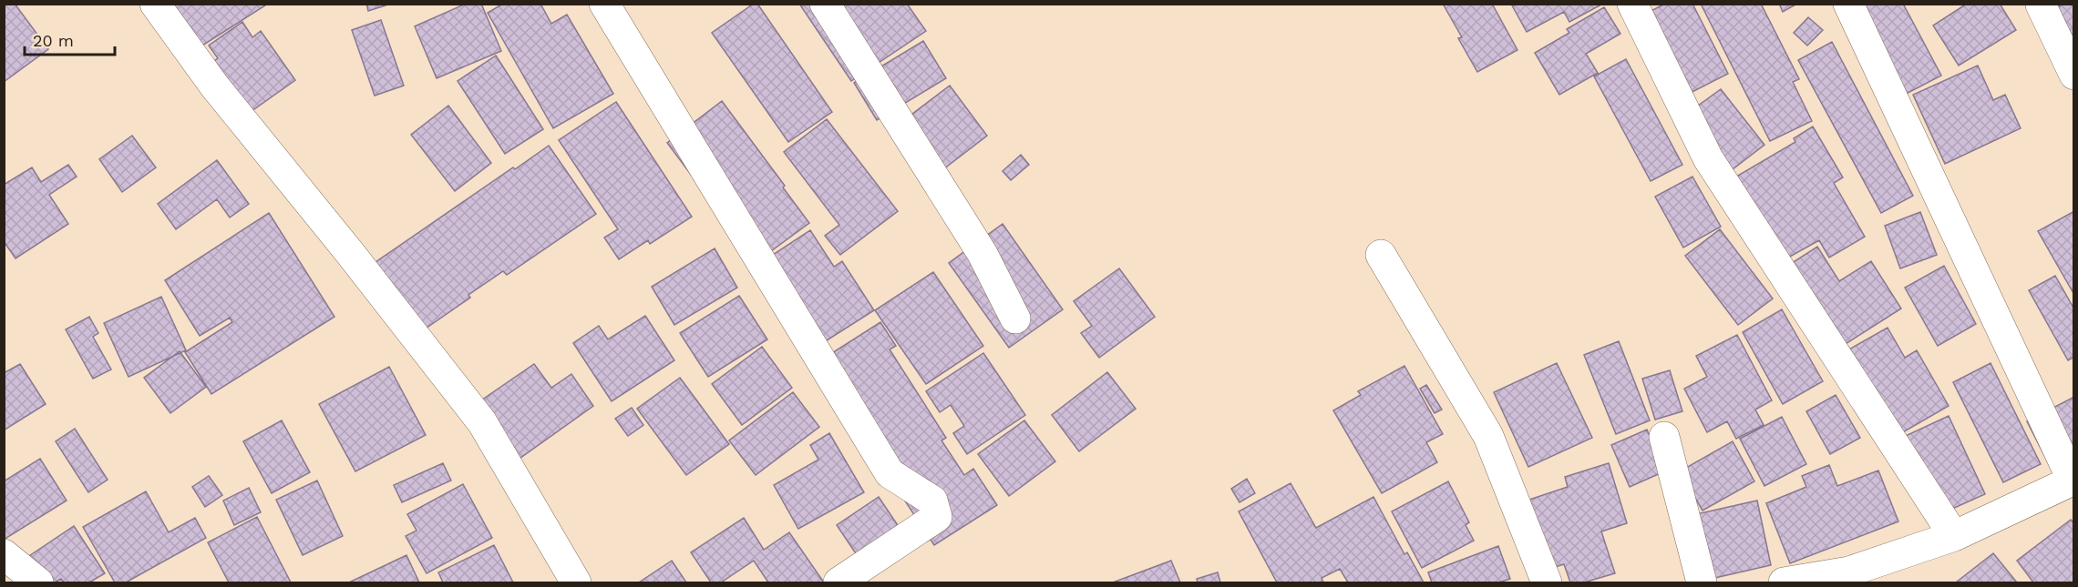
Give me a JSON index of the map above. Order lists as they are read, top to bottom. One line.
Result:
{"scale_bar":"20 m"}
